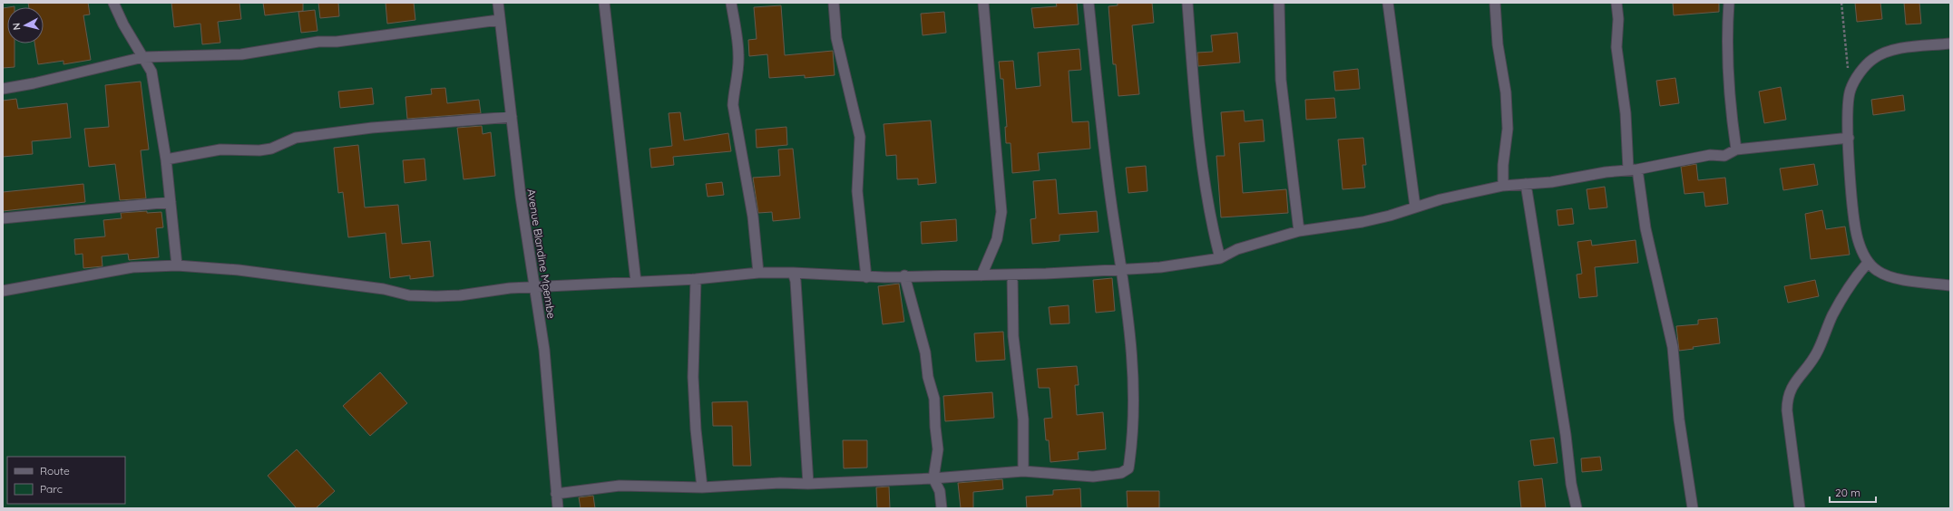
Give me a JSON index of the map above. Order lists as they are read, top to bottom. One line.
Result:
{"streets":{"street":["Avenue Blandine Mpembe"]},"legend":["Route","Parc"],"scale_bar":"20 m","north":"left"}
